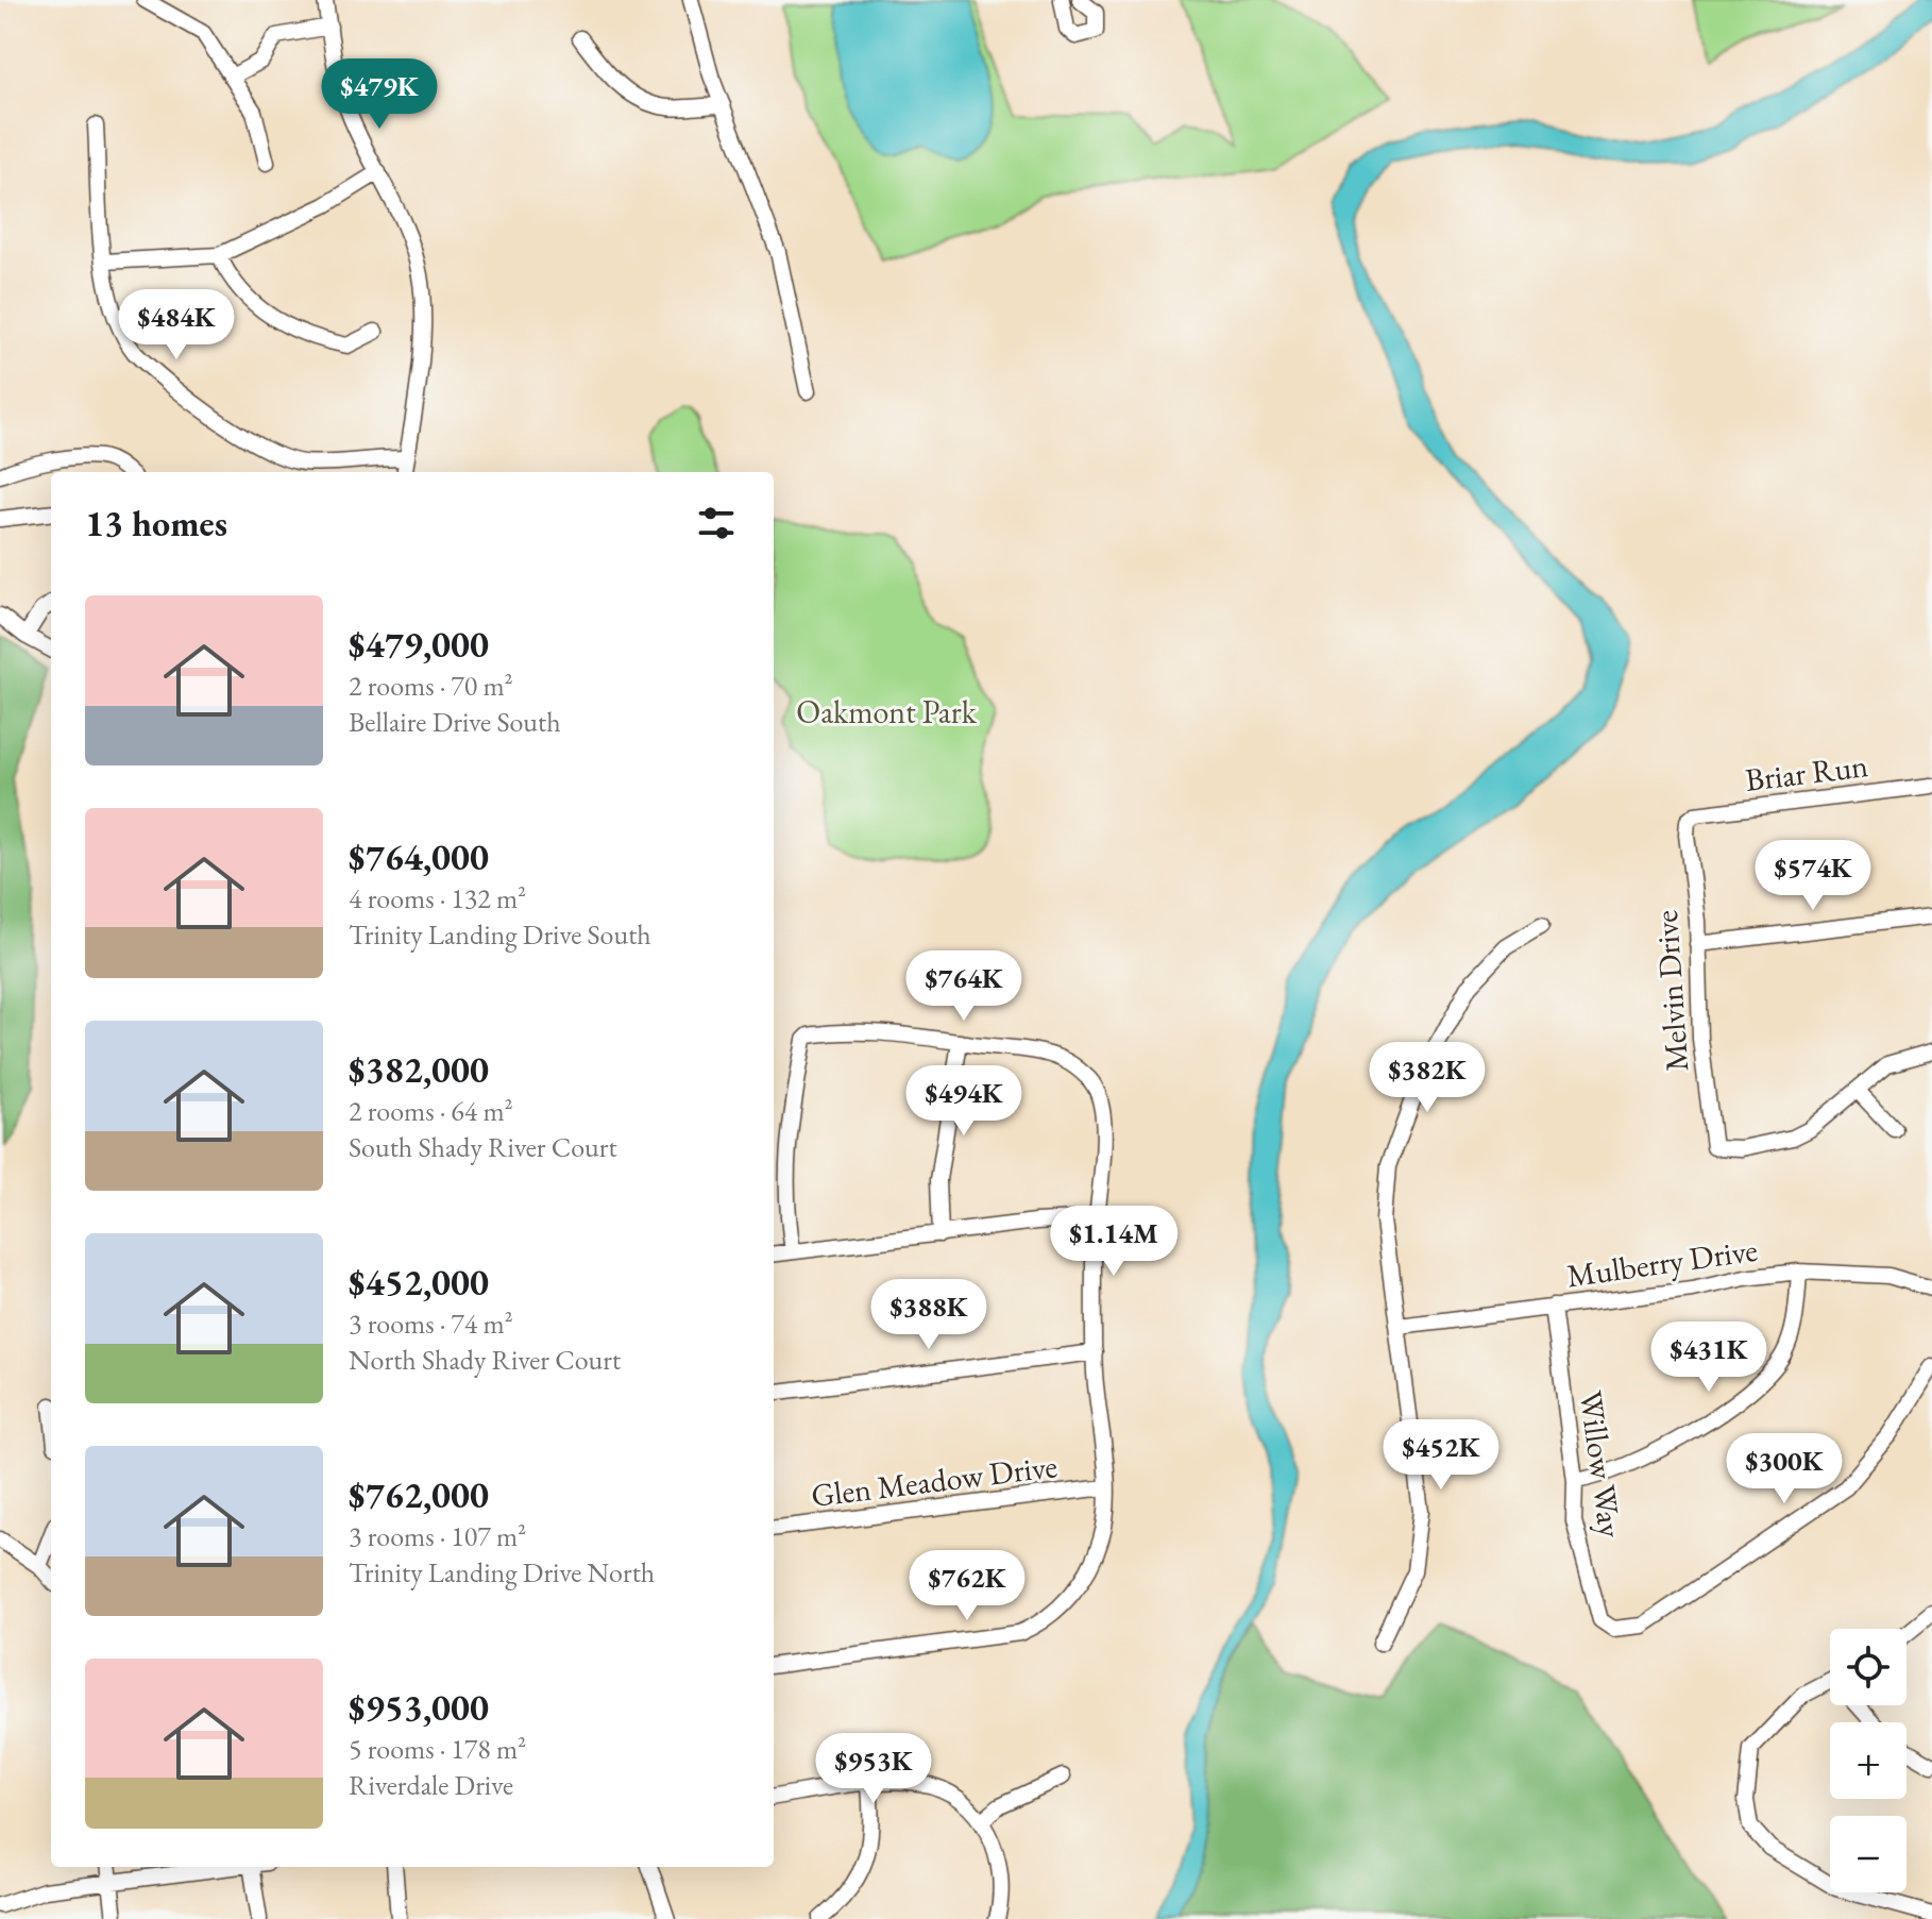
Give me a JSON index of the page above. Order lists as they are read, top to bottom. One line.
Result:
{"streets":{"street":["Briar Run","Melvin Drive","Mulberry Drive","Willow Way","Glen Meadow Drive"]},"crossings":[["Briar Run","Melvin Drive"],["Mulberry Drive","Willow Way"]],"parks":["Oakmont Park"],"page":{"price":["$479K","$484K","$574K","$764K","$382K","$494K","$1.14M","$388K","$431K","$452K","$300K","$762K","$953K"],"heading":"13 homes","list":[{"name":"$479,000","note":"2 rooms · 70 m² · Bellaire Drive South"},{"name":"$764,000","note":"4 rooms · 132 m² · Trinity Landing Drive South"},{"name":"$382,000","note":"2 rooms · 64 m² · South Shady River Court"},{"name":"$452,000","note":"3 rooms · 74 m² · North Shady River Court"},{"name":"$762,000","note":"3 rooms · 107 m² · Trinity Landing Drive North"},{"name":"$953,000","note":"5 rooms · 178 m² · Riverdale Drive"}],"map_buttons":["+","−"]}}
